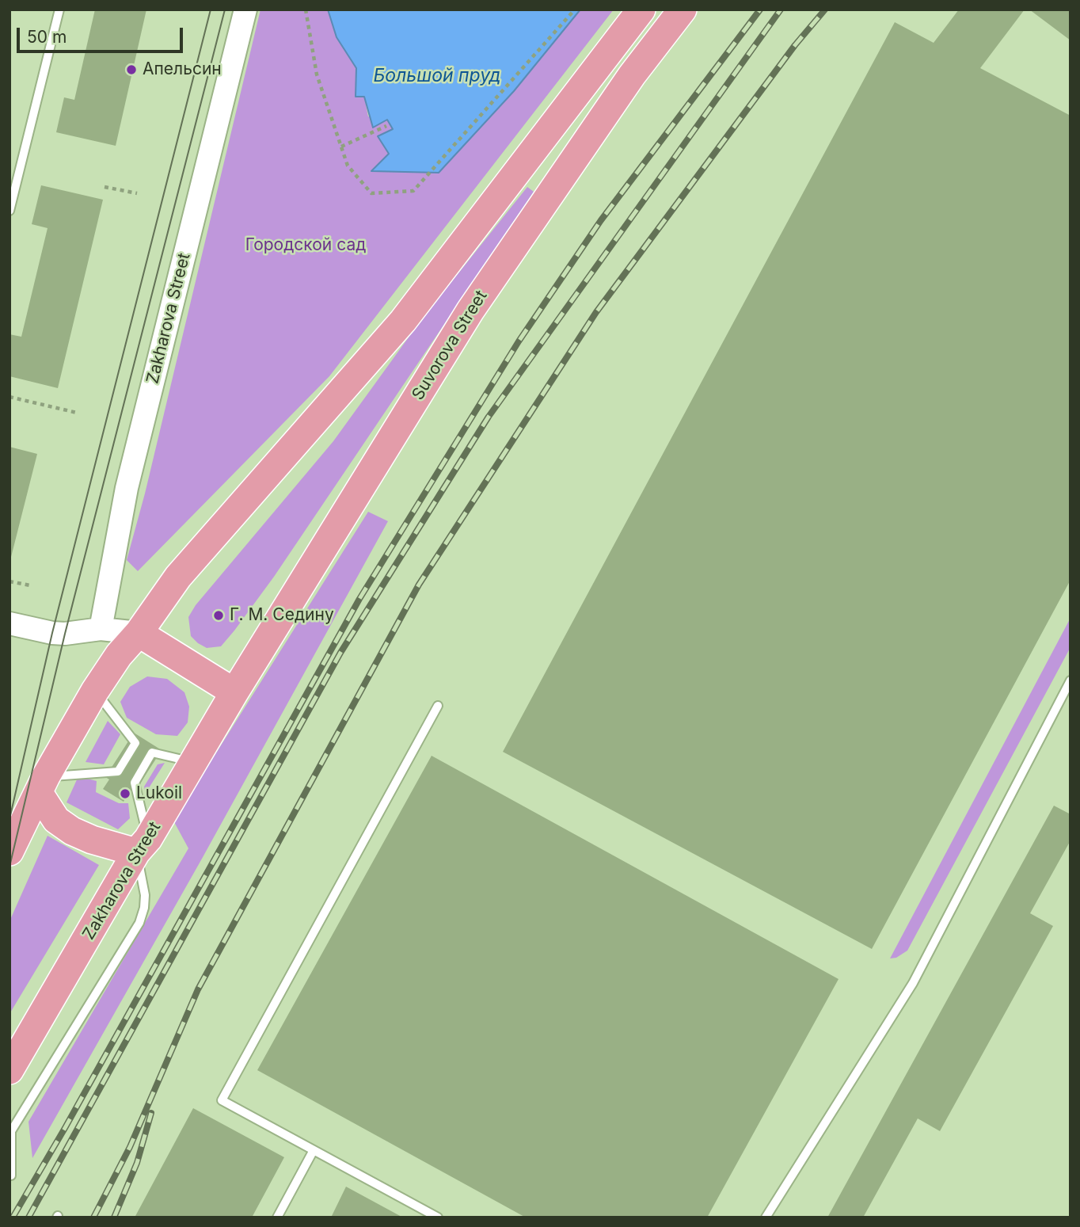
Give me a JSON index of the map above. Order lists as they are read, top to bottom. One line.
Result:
{"streets":{"main road":["Zakharova Street","Suvorova Street"]},"crossings":[["Zakharova Street","Suvorova Street"]],"water":["Большой пруд"],"parks":["Городской сад"],"places":["Апельсин","Г. М. Седину","Lukoil"],"scale_bar":"50 m"}
